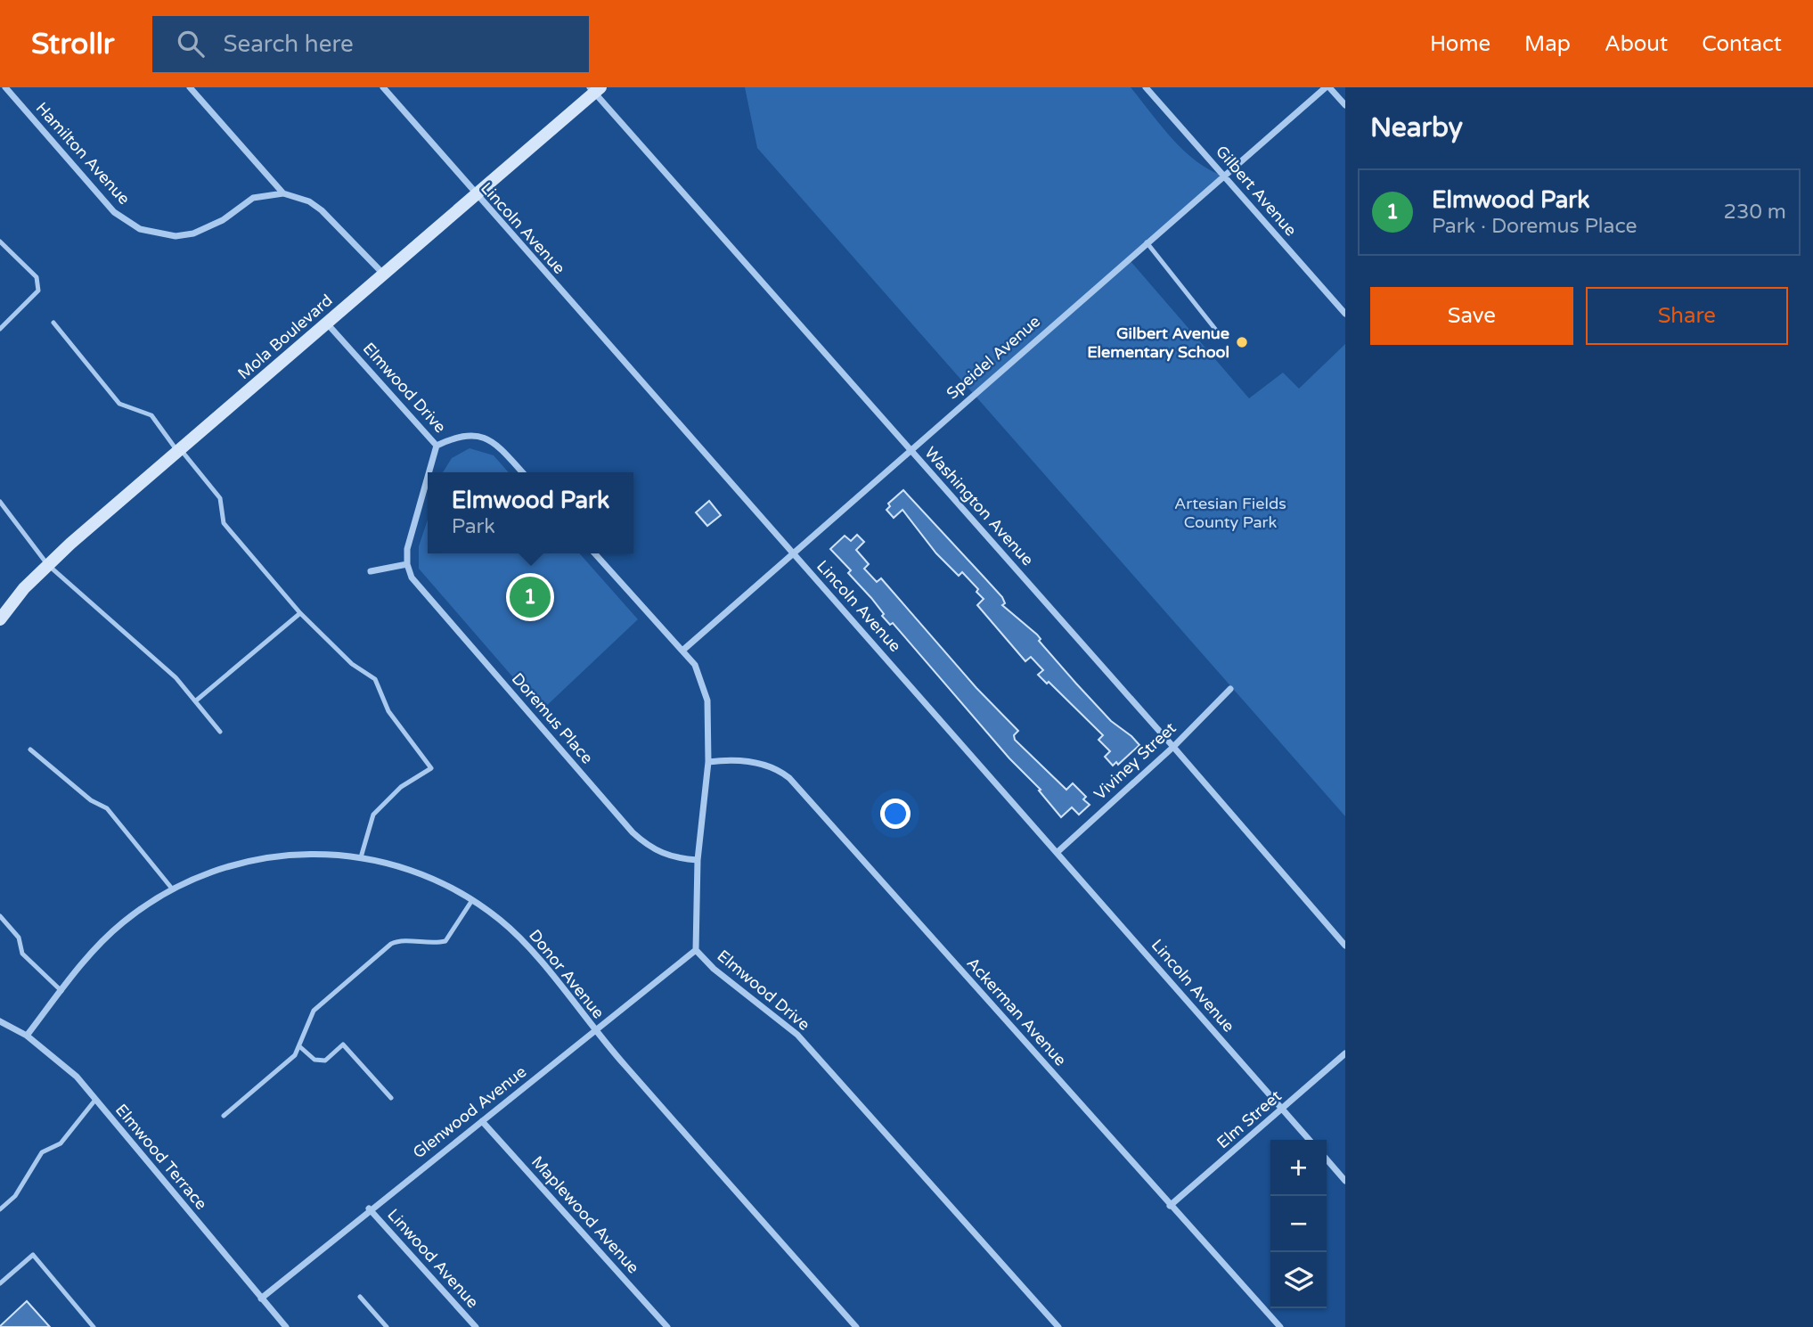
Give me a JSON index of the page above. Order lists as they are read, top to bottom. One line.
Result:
{"streets":{"street":["Hamilton Avenue","Gilbert Avenue","Lincoln Avenue","Mola Boulevard","Speidel Avenue","Elmwood Drive","Washington Avenue","Doremus Place","Viviney Street","Donor Avenue","Ackerman Avenue","Glenwood Avenue","Elm Street","Elmwood Terrace","Maplewood Avenue","Linwood Avenue"]},"crossings":[["Gilbert Avenue","Speidel Avenue"],["Lincoln Avenue","Mola Boulevard"],["Lincoln Avenue","Speidel Avenue"],["Lincoln Avenue","Viviney Street"],["Lincoln Avenue","Elm Street"],["Mola Boulevard","Elmwood Drive"],["Mola Boulevard","Washington Avenue"],["Speidel Avenue","Elmwood Drive"],["Speidel Avenue","Washington Avenue"],["Elmwood Drive","Doremus Place"],["Elmwood Drive","Ackerman Avenue"],["Elmwood Drive","Glenwood Avenue"],["Washington Avenue","Viviney Street"],["Donor Avenue","Glenwood Avenue"],["Donor Avenue","Elmwood Terrace"],["Ackerman Avenue","Elm Street"],["Glenwood Avenue","Elmwood Terrace"],["Glenwood Avenue","Maplewood Avenue"],["Glenwood Avenue","Linwood Avenue"]],"parks":["Artesian Fields County Park"],"places":["Gilbert Avenue Elementary School"],"page":{"header":"Strollr","search":"Search here","nav":["Home","Map","About","Contact"],"heading":"Nearby","list":[{"mark":"1","name":"Elmwood Park","note":"Park · Doremus Place","value":"230 m"}],"buttons":["Save","Share"],"popup":["Elmwood Park","Park"],"pins":"1","map_buttons":["+","−"]}}
